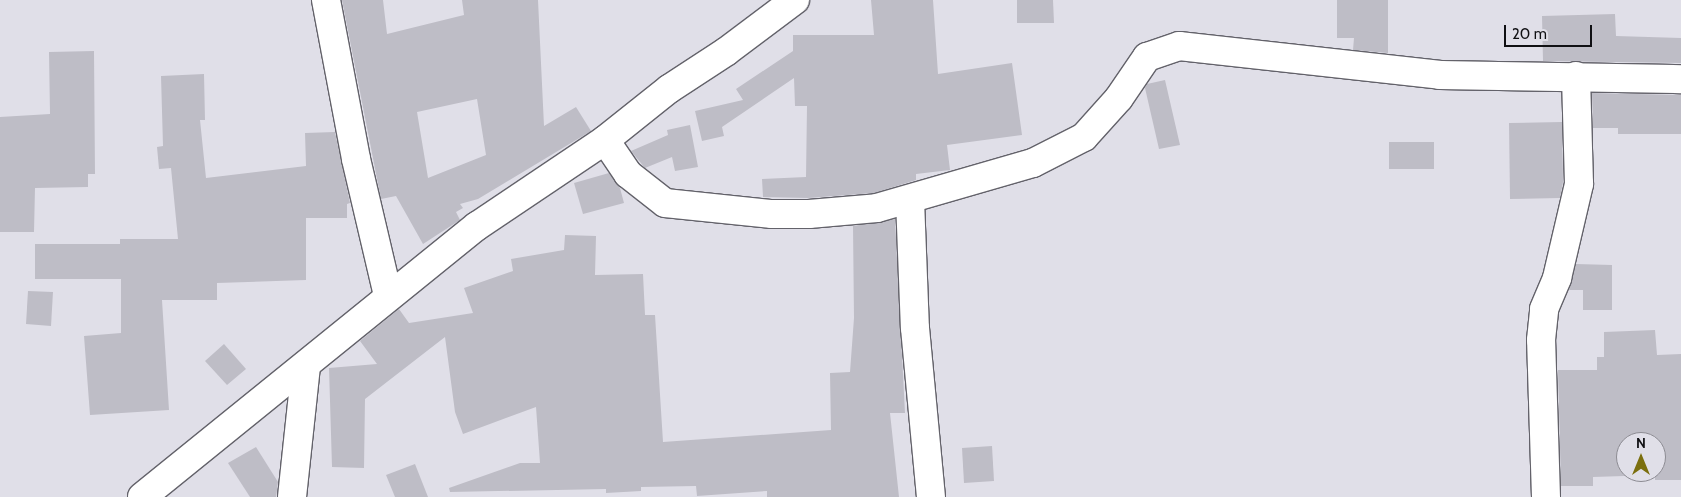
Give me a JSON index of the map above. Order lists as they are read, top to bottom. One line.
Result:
{"scale_bar":"20 m","north":"top"}
